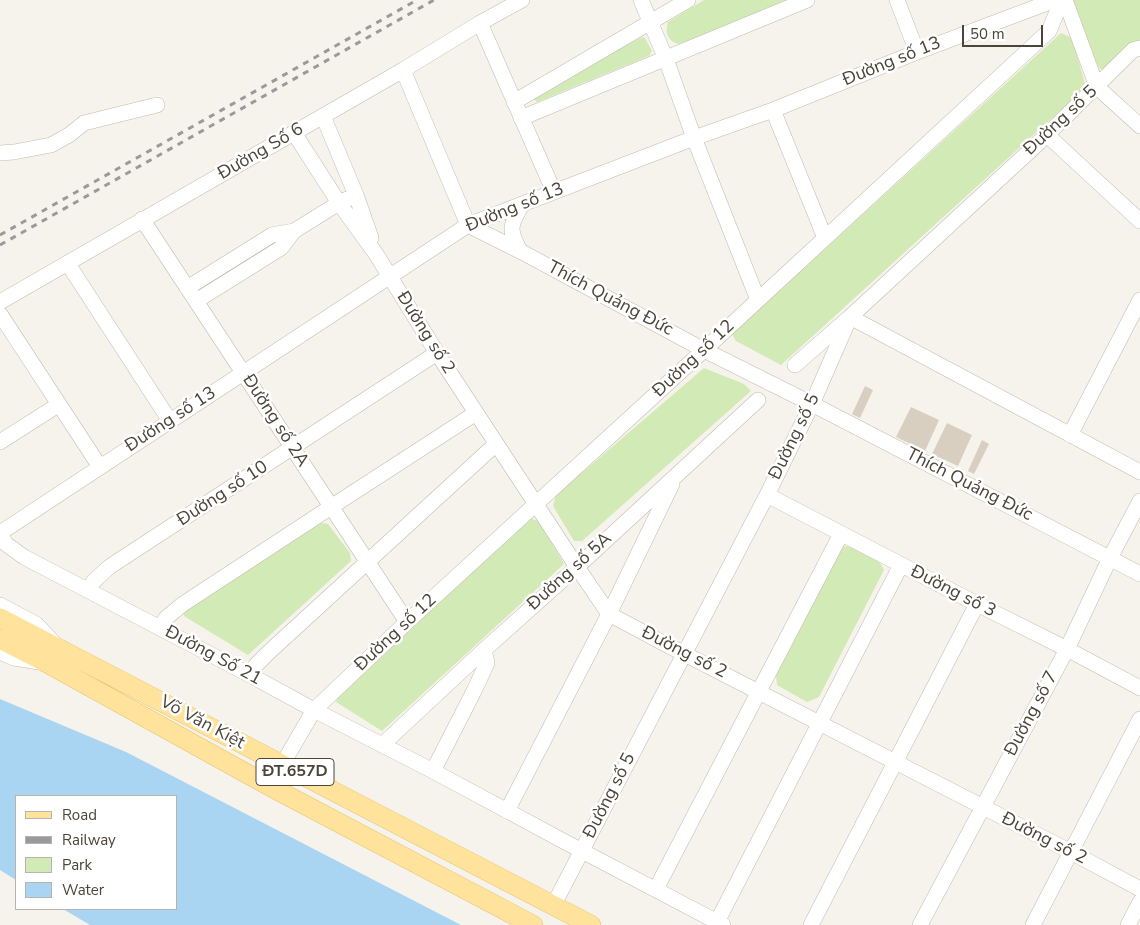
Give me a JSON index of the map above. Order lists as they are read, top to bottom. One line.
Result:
{"streets":{"main road":["Võ Văn Kiệt","ĐT.657D"],"street":["Đường số 13","Đường số 5","Đường Số 6","Thích Quảng Đức","Đường số 2","Đường số 12","Đường số 2A","Đường số 10","Đường số 5A","Đường số 3","Đường Số 21","Đường số 7"]},"crossings":[["Đường số 13","Thích Quảng Đức"],["Đường số 13","Đường số 2"],["Đường số 13","Đường số 2A"],["Đường số 13","Đường Số 21"],["Đường số 5","Thích Quảng Đức"],["Đường số 5","Đường số 2"],["Đường số 5","Đường số 3"],["Đường số 5","Đường Số 21"],["Đường số 5","Võ Văn Kiệt"],["Đường Số 6","Đường số 2"],["Đường Số 6","Đường số 2A"],["Thích Quảng Đức","Đường số 12"],["Thích Quảng Đức","Đường số 7"],["Đường số 2","Đường số 12"],["Đường số 2","Đường số 10"],["Đường số 2","Đường số 5A"],["Đường số 2","Đường số 7"],["Đường số 12","Đường số 2A"],["Đường số 12","Đường Số 21"],["Đường số 12","Võ Văn Kiệt"],["Đường số 2A","Đường số 10"],["Đường số 10","Đường Số 21"],["Đường số 5A","Đường Số 21"],["Đường số 3","Đường số 7"]],"legend":["Road","Railway","Park","Water"],"scale_bar":"50 m"}
